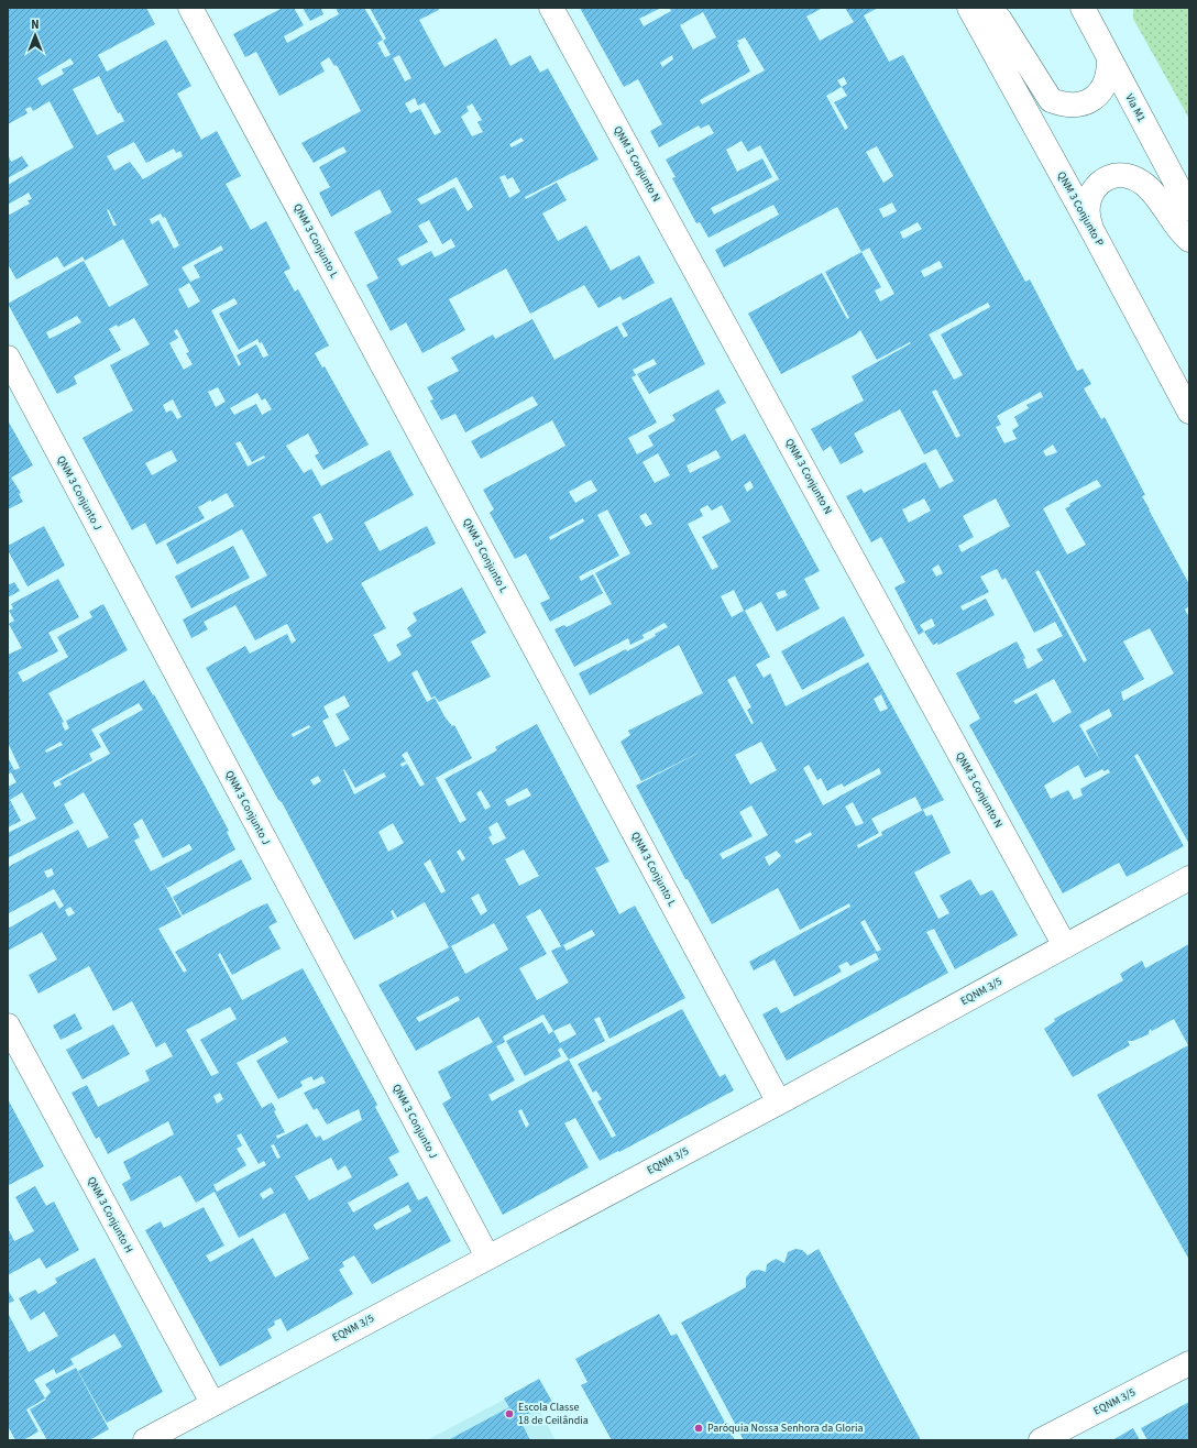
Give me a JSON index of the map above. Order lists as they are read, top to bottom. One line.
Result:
{"streets":{"street":["Via M1","QNM 3 Conjunto N","QNM 3 Conjunto P","QNM 3 Conjunto L","QNM 3 Conjunto J","EQNM 3/5","QNM 3 Conjunto H"]},"crossings":[["QNM 3 Conjunto N","EQNM 3/5"],["QNM 3 Conjunto L","EQNM 3/5"],["QNM 3 Conjunto J","EQNM 3/5"],["EQNM 3/5","QNM 3 Conjunto H"]],"places":["Escola Classe 18 de Ceilândia","Paróquia Nossa Senhora da Gloria"],"north":"top"}
